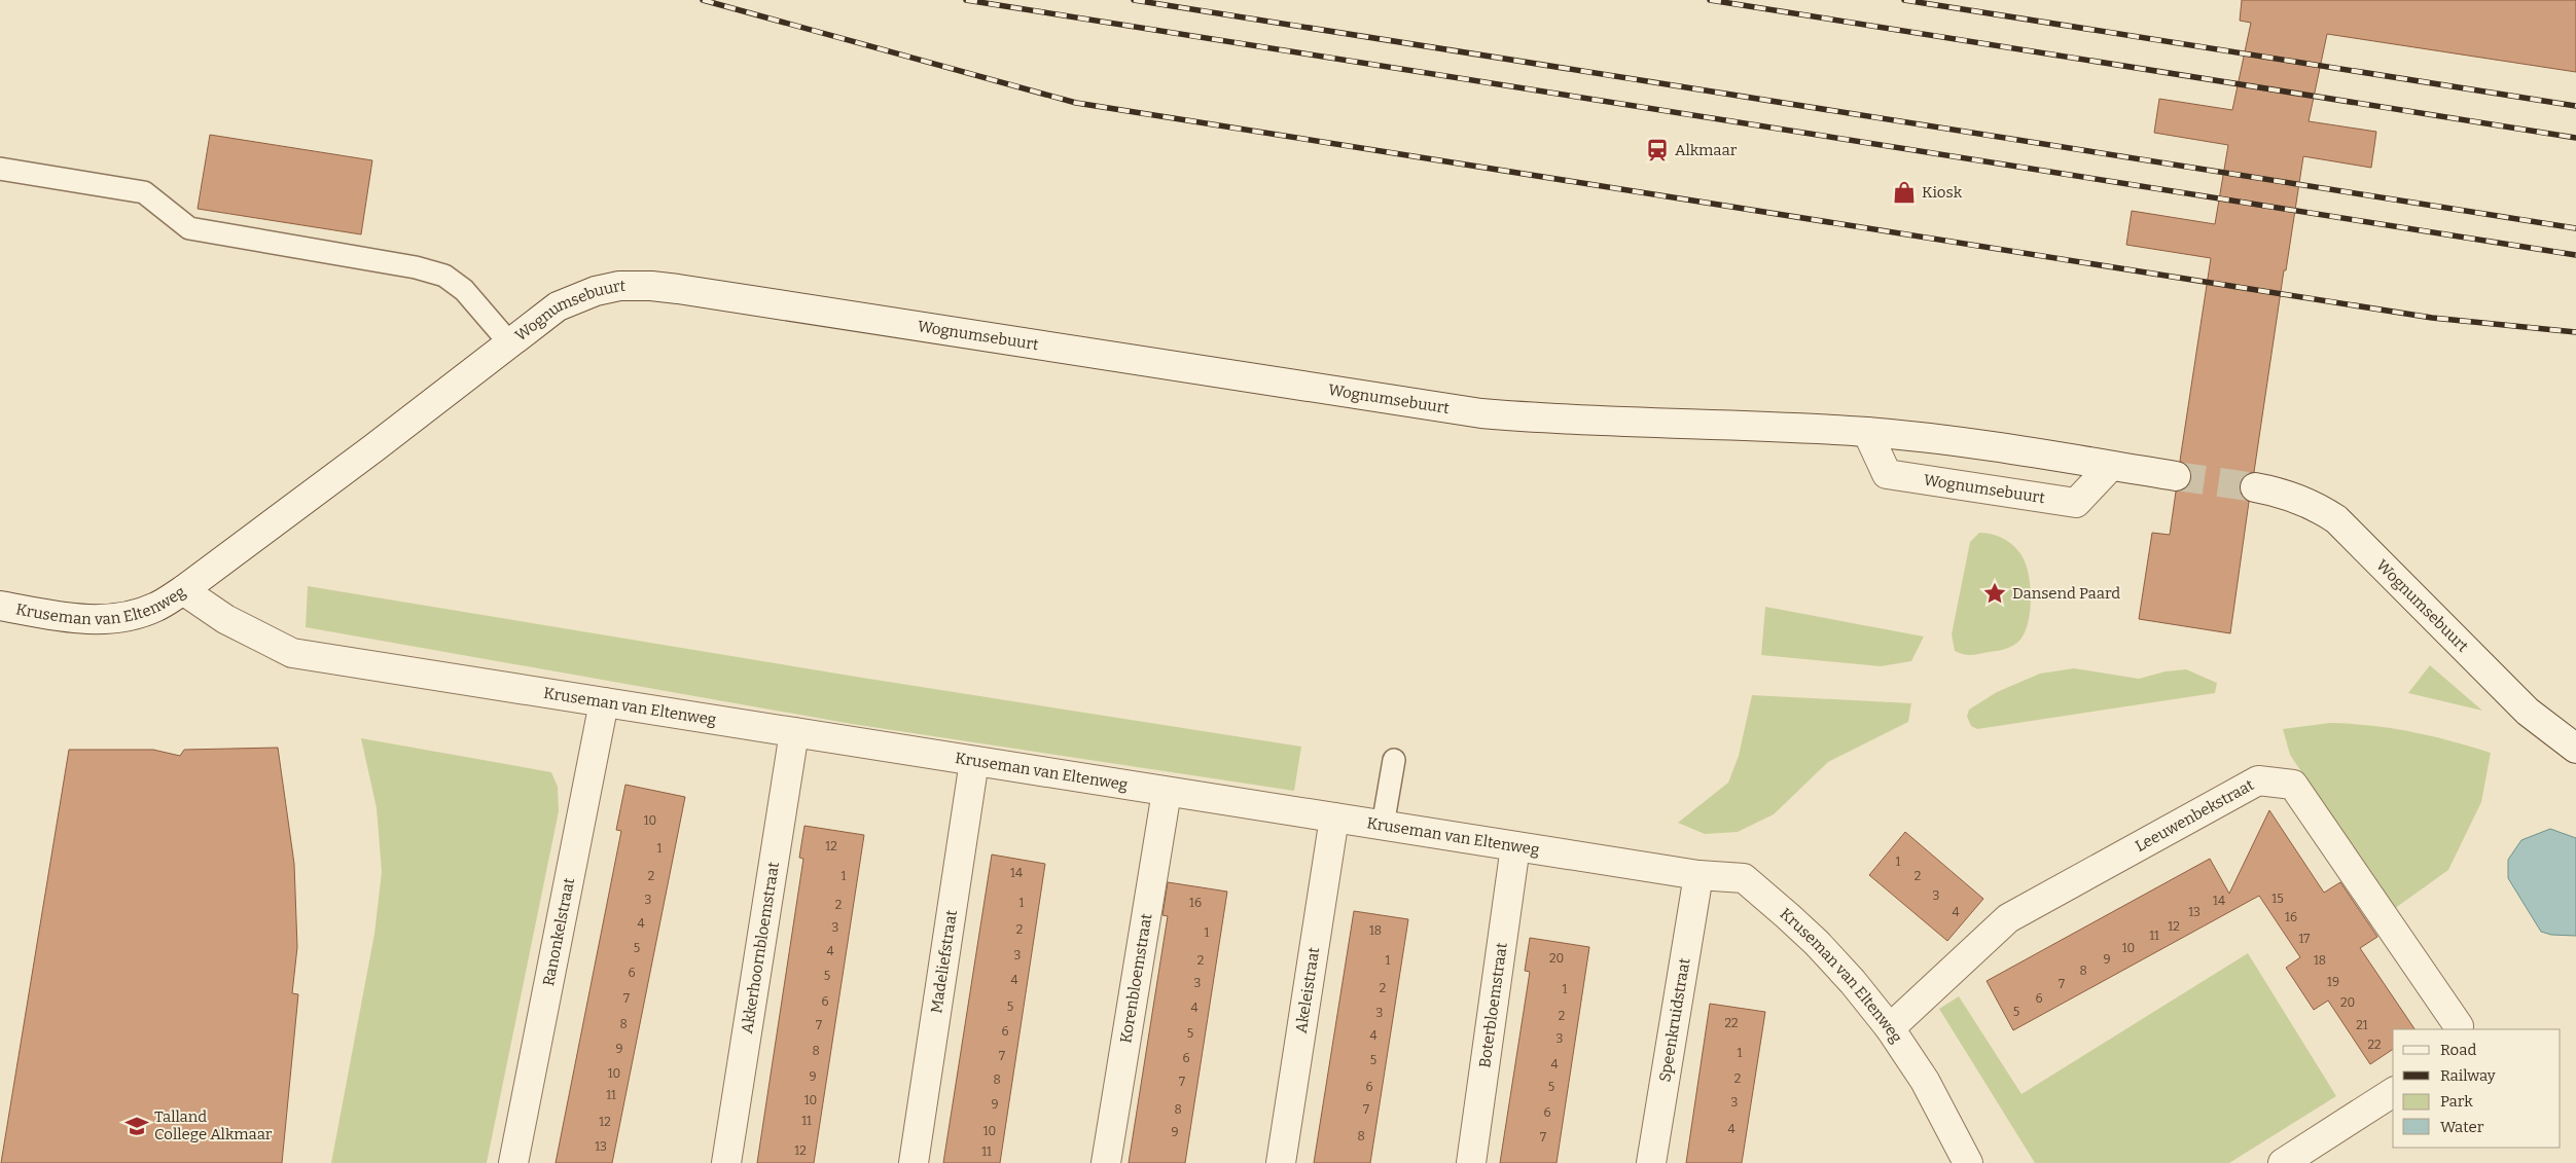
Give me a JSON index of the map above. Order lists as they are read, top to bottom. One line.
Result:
{"streets":{"street":["Wognumsebuurt","Kruseman van Eltenweg","Leeuwenbekstraat","Ranonkelstraat","Akkerhoornbloemstraat","Madeliefstraat","Korenbloemstraat","Akeleistraat","Boterbloemstraat","Speenkruidstraat"]},"crossings":[["Wognumsebuurt","Kruseman van Eltenweg"],["Kruseman van Eltenweg","Leeuwenbekstraat"],["Kruseman van Eltenweg","Ranonkelstraat"],["Kruseman van Eltenweg","Akkerhoornbloemstraat"],["Kruseman van Eltenweg","Madeliefstraat"],["Kruseman van Eltenweg","Korenbloemstraat"],["Kruseman van Eltenweg","Akeleistraat"],["Kruseman van Eltenweg","Boterbloemstraat"],["Kruseman van Eltenweg","Speenkruidstraat"]],"places":{"station":["Alkmaar"],"shop":["Kiosk"],"place":["Dansend Paard"],"school or university":["Talland College Alkmaar"]},"house_numbers":["10","12","1","1","14","2","1","2","3","15","3","14","1","16","2","4","13","16","4","12","3","2","18","1","11","17","5","10","4","3","20","9","2","1","18","8","6","5","4","19","3","7","2","1","7","6","6","20","5","4","5","3","2","22","8","7","21","6","5","4","3","22","9","8","1","7","6","5","4","10","9","2","8","7","6","5","11","10","3","9","8","7","6","11","12","4","10","9","8","7","13","12","11"],"legend":["Road","Railway","Park","Water"]}
